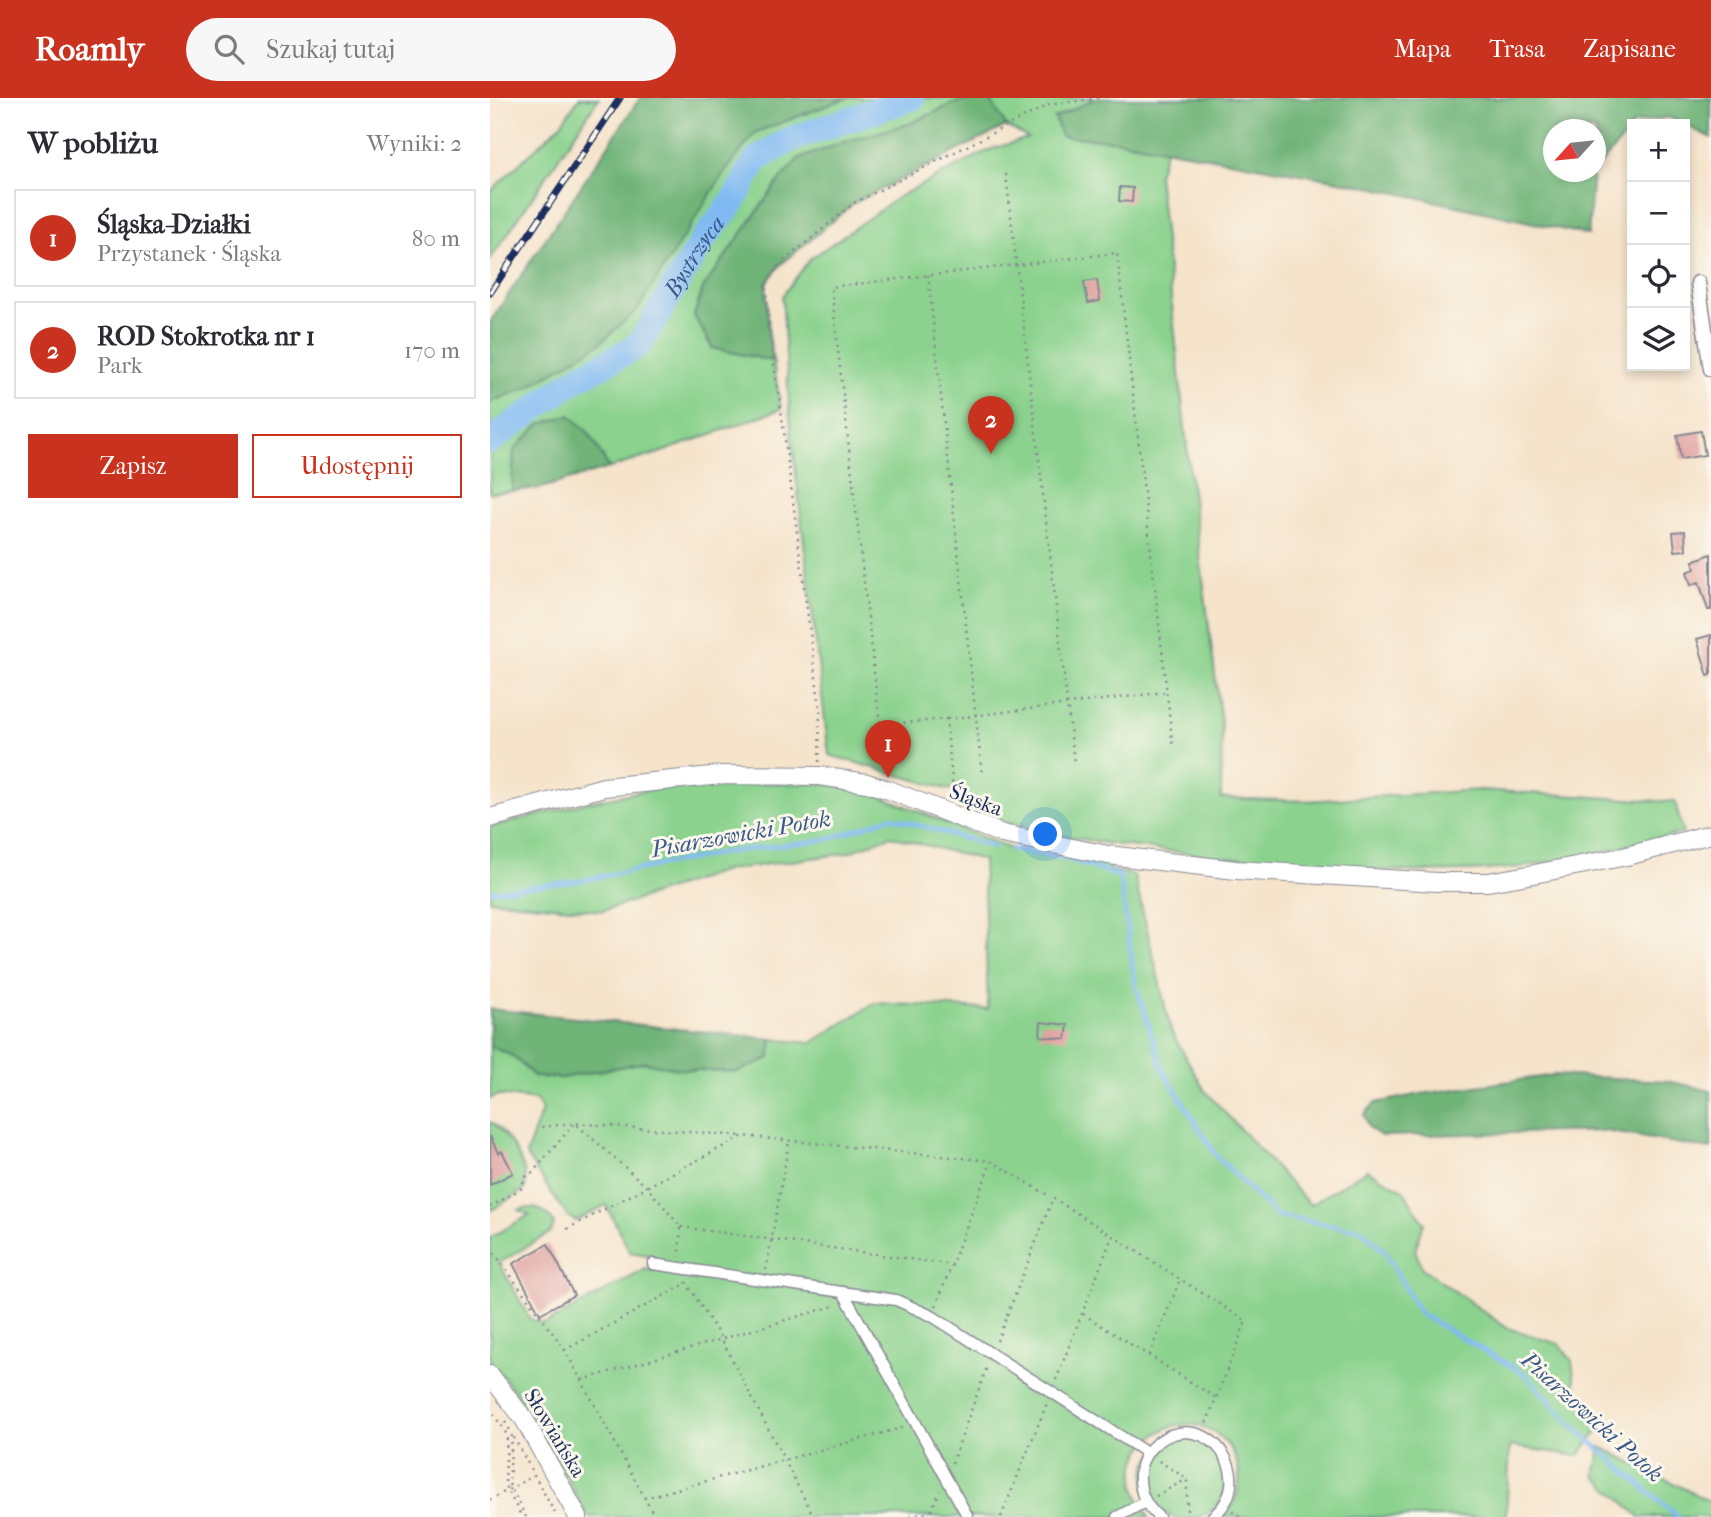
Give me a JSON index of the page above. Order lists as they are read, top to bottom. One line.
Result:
{"streets":{"street":["Śląska","Słowiańska"]},"water":["Bystrzyca","Pisarzowicki Potok"],"north":"bottom left","page":{"header":"Roamly","search":"Szukaj tutaj","nav":["Mapa","Trasa","Zapisane"],"heading":["W pobliżu","Wyniki: 2"],"map_buttons":["+","−"],"list":[{"mark":"1","name":"Śląska-Działki","note":"Przystanek · Śląska","value":"80 m"},{"mark":"2","name":"ROD Stokrotka nr 1","note":"Park","value":"170 m"}],"pins":["2","1"],"buttons":["Zapisz","Udostępnij"]}}
